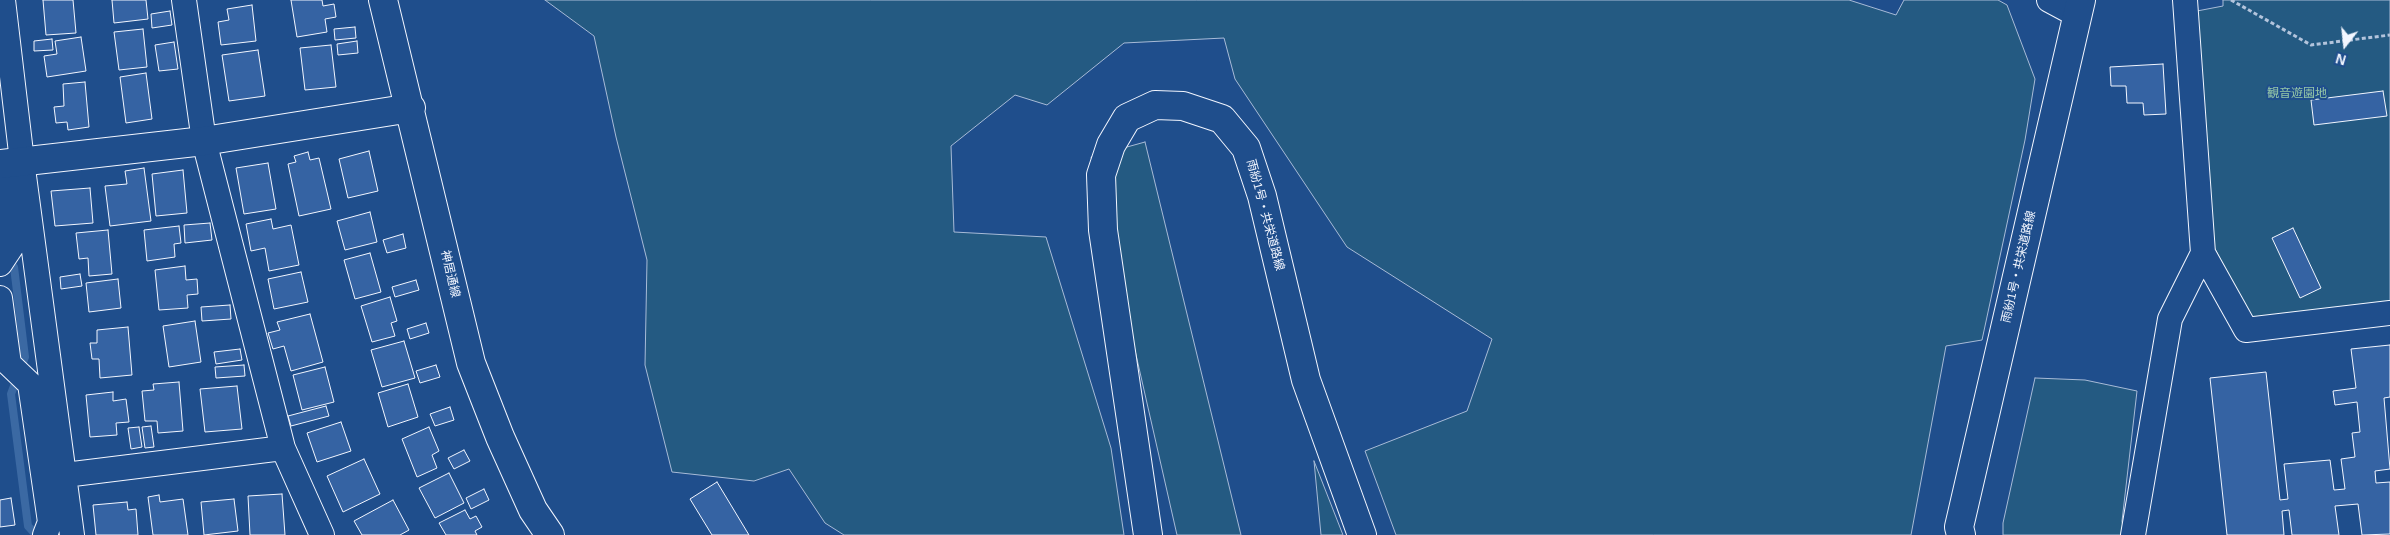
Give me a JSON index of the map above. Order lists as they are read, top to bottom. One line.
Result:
{"streets":{"street":["雨紛1号・共栄道路線","神居通線"]},"parks":["観音遊園地"],"north":"bottom"}
